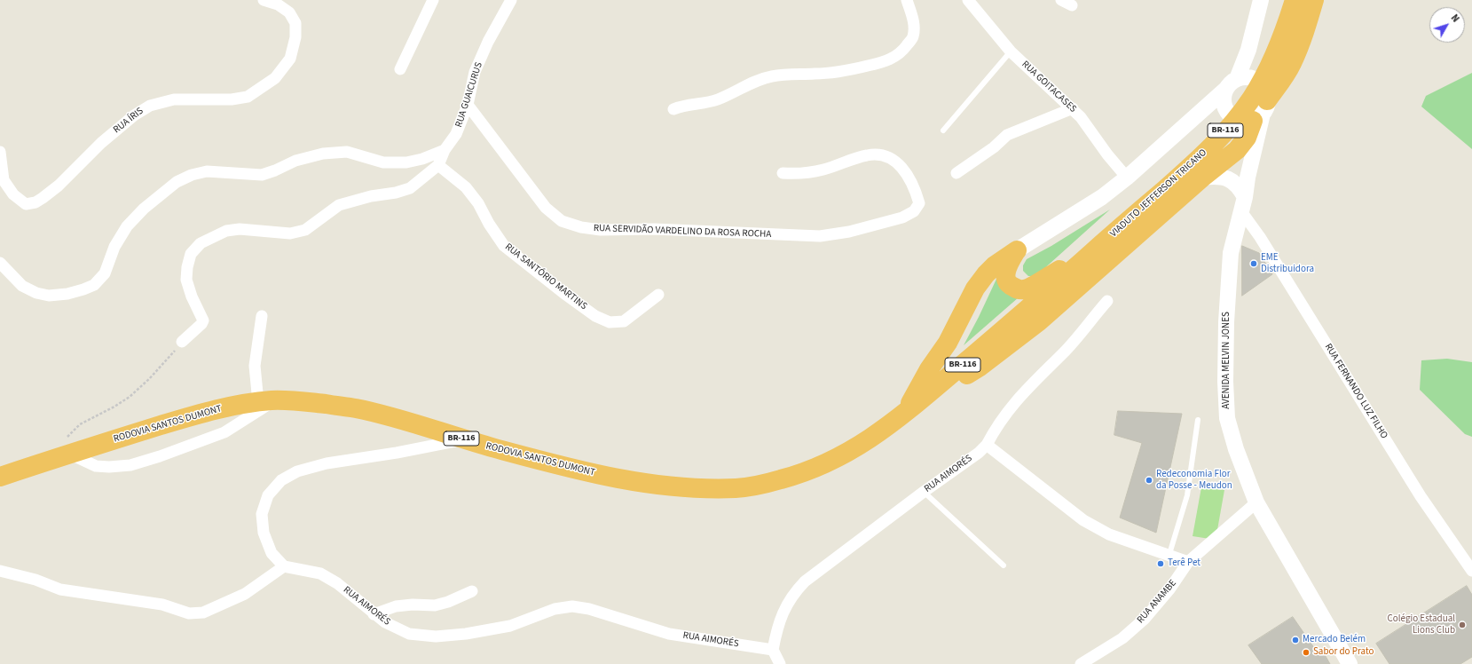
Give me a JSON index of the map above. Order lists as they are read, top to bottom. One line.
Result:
{"streets":{"highway":["BR-116","VIADUTO JEFFERSON TRICANO","RODOVIA SANTOS DUMONT"],"street":["RUA GOITACASES","RUA GUAICURUS","RUA ÍRIS","RUA SERVIDÃO VARDELINO DA ROSA ROCHA","RUA SANTÓRIO MARTINS","AVENIDA MELVIN JONES","RUA FERNANDO LUZ FILHO","RUA AIMORÉS","RUA ANAMBE"]},"crossings":[["RUA GUAICURUS","RUA SERVIDÃO VARDELINO DA ROSA ROCHA"],["RUA GUAICURUS","RUA SANTÓRIO MARTINS"],["VIADUTO JEFFERSON TRICANO","RODOVIA SANTOS DUMONT"],["AVENIDA MELVIN JONES","RUA FERNANDO LUZ FILHO"],["AVENIDA MELVIN JONES","RUA ANAMBE"]],"places":["EME Distribuidora","Redeconomia Flor da Posse - Meudon","Terê Pet","Colégio Estadual Lions Club","Mercado Belém","Sabor do Prato"],"north":"top right"}
